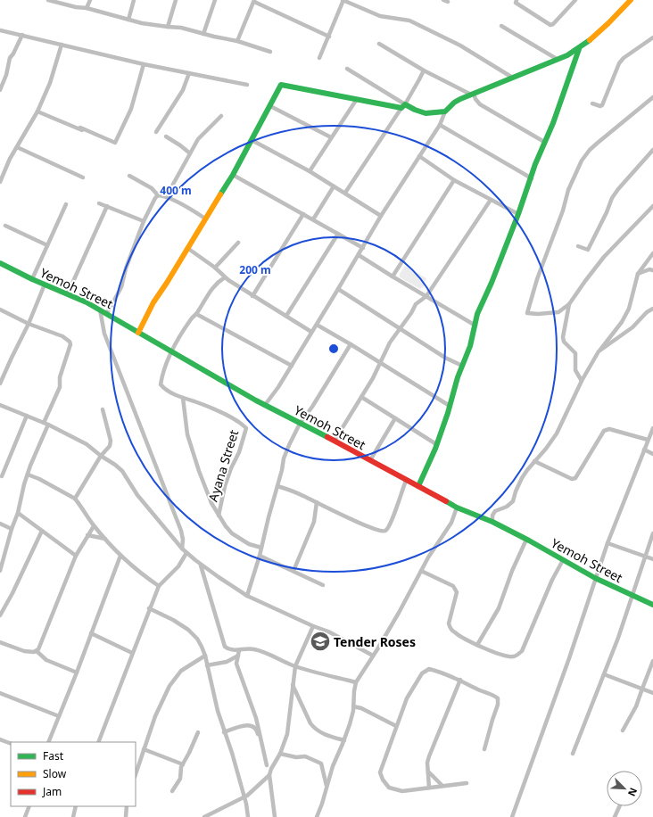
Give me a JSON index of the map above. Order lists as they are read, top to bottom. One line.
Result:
{"streets":{"street":["Yemoh Street","Ayana Street"]},"places":{"school or university":["Tender Roses"]},"legend":["Fast","Slow","Jam"],"north":"bottom right","rings":["400 m","200 m"]}
